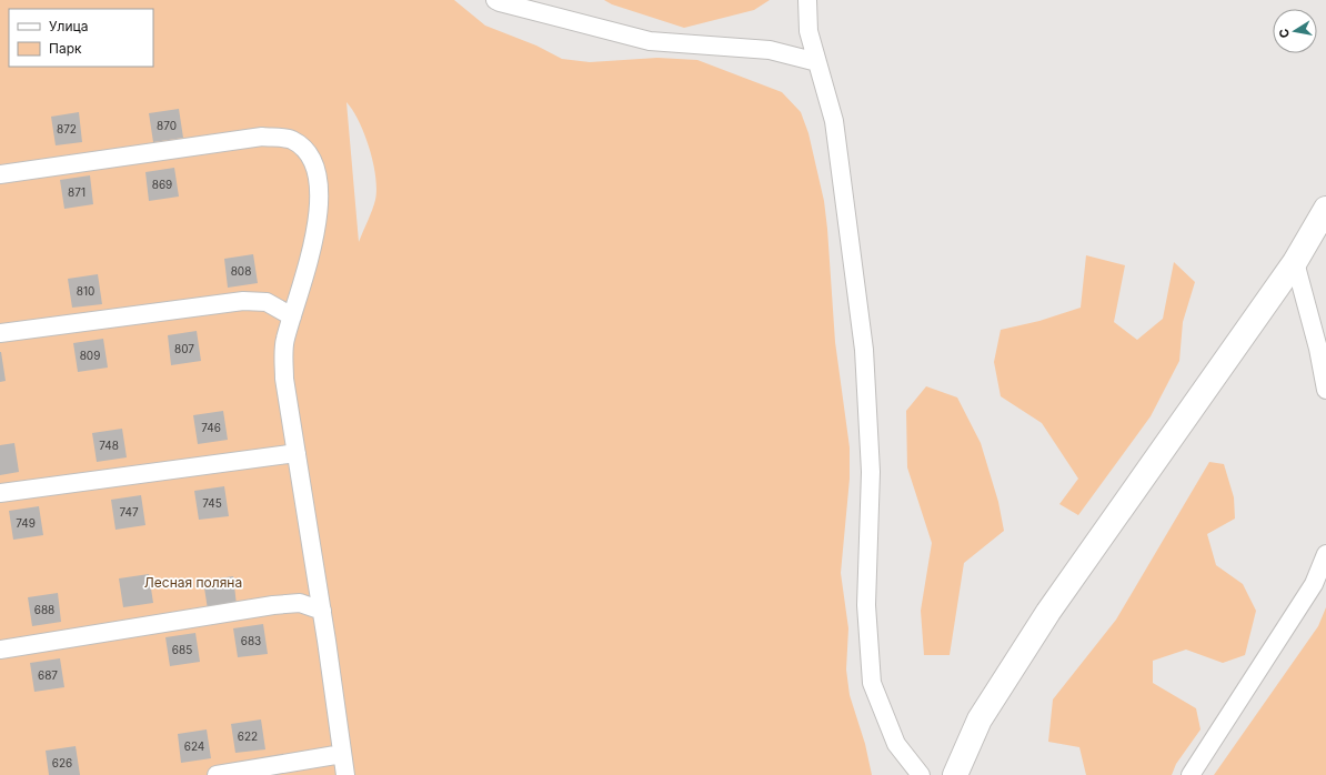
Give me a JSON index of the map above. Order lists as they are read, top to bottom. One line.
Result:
{"parks":["Лесная поляна"],"house_numbers":["870","872","869","871","808","810","807","809","746","748","745","747","749","688","683","685","687","622","624","626"],"legend":["Улица","Парк"],"north":"left"}
